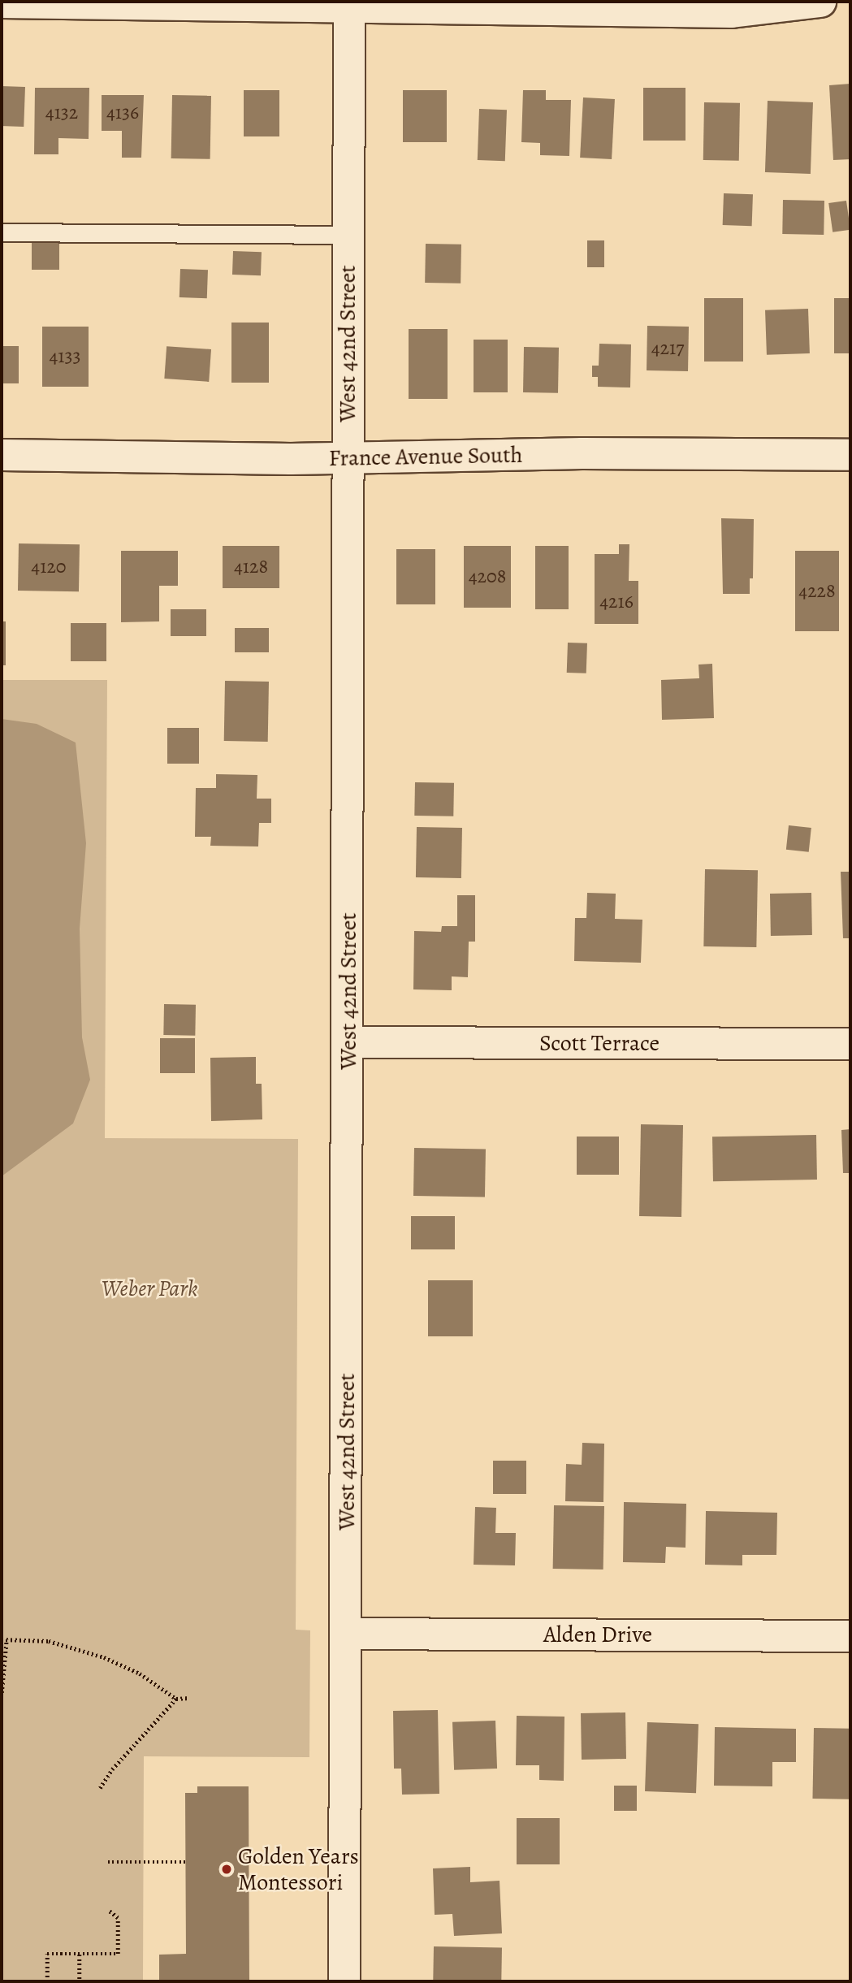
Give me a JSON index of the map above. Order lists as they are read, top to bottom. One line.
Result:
{"streets":{"street":["West 42nd Street","France Avenue South","Scott Terrace","Alden Drive"]},"crossings":[["West 42nd Street","France Avenue South"],["West 42nd Street","Scott Terrace"],["West 42nd Street","Alden Drive"]],"parks":["Weber Park"],"places":["Golden Years Montessori"],"house_numbers":["4132","4136","4217","4133","4120","4128","4208","4228","4216"]}
